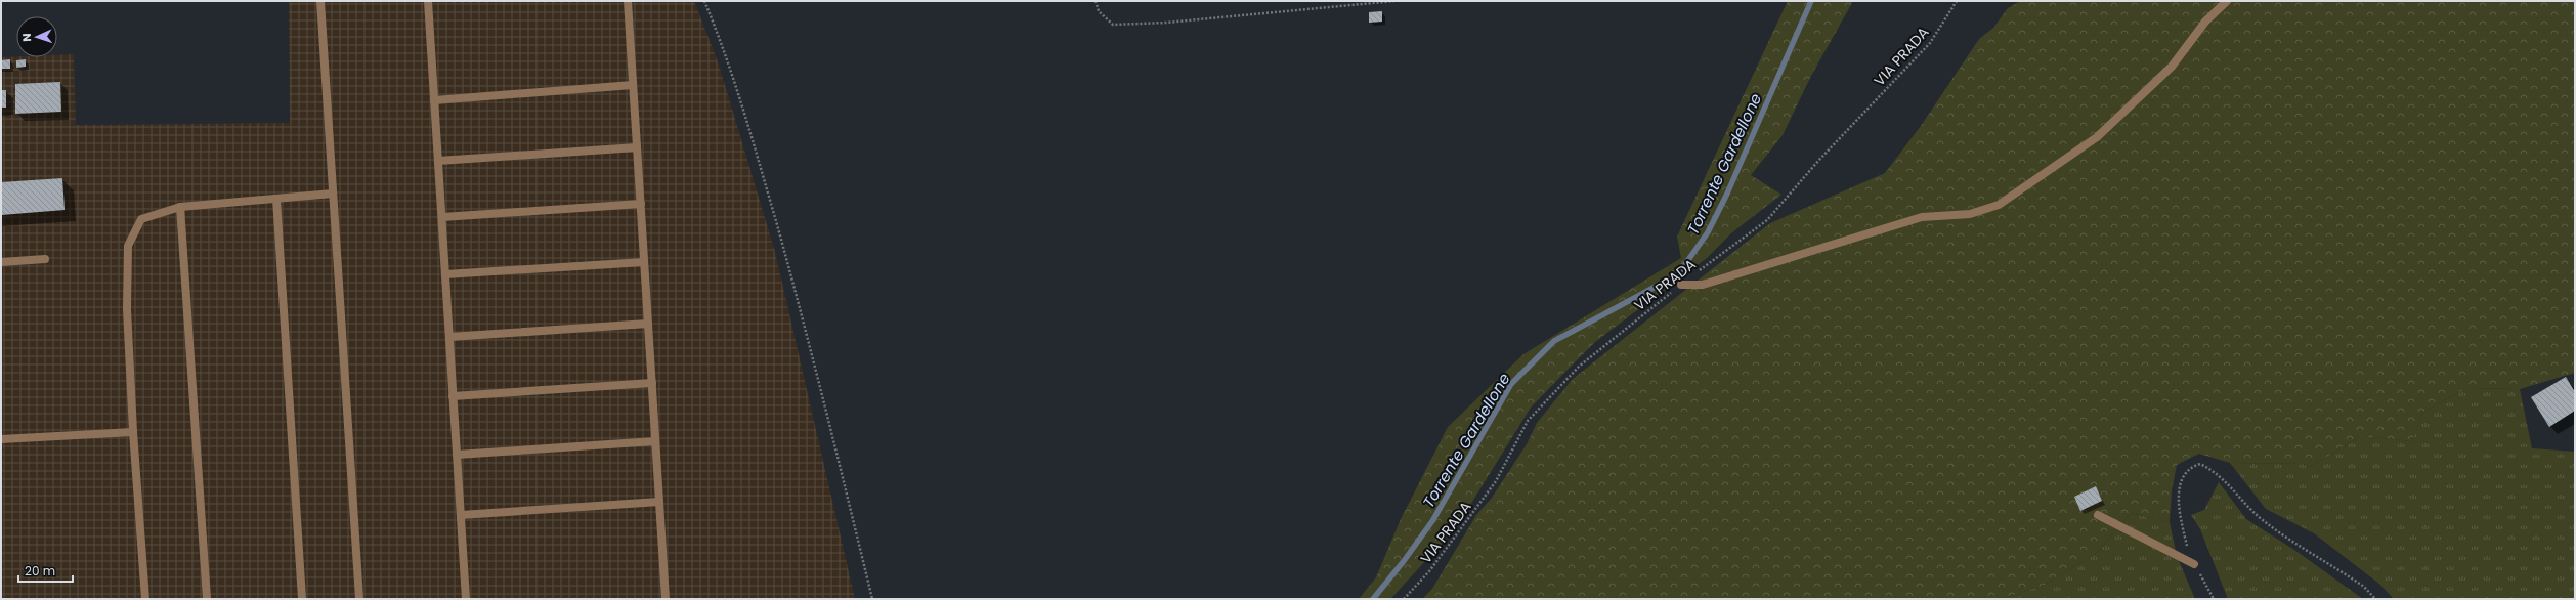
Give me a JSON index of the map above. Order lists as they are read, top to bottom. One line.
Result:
{"streets":{"path":["VIA PRADA"]},"water":["Torrente Gardellone"],"scale_bar":"20 m","north":"left"}
